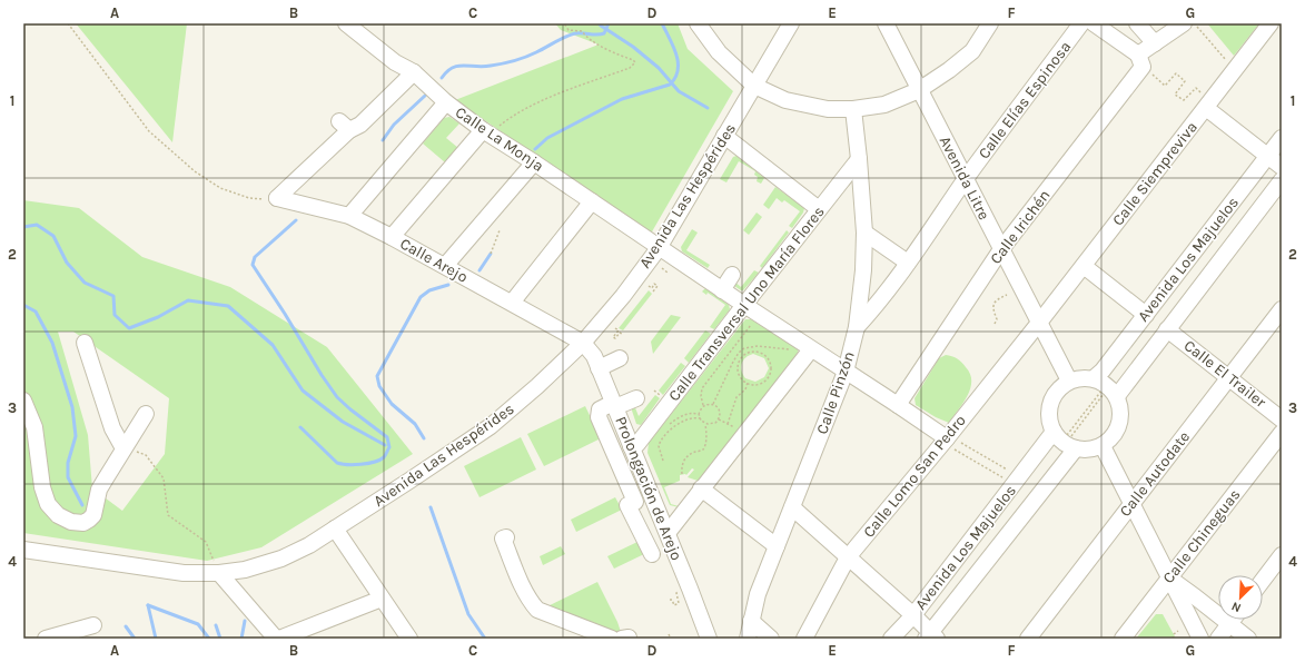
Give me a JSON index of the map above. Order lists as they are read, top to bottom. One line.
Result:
{"streets":{"street":["Calle Elías Espinosa","Calle La Monja","Calle Siempreviva","Avenida Litre","Avenida Las Hespérides","Calle Irichén","Avenida Los Majuelos","Calle Arejo","Calle Transversal Uno María Flores","Calle El Trailer","Calle Pinzón","Calle Autodate","Calle Lomo San Pedro","Prolongación de Arejo","Calle Chineguas"]},"crossings":[["Calle Elías Espinosa","Avenida Litre"],["Calle Elías Espinosa","Calle Pinzón"],["Calle La Monja","Avenida Las Hespérides"],["Calle La Monja","Calle Irichén"],["Calle La Monja","Calle Transversal Uno María Flores"],["Calle La Monja","Calle Pinzón"],["Calle La Monja","Calle Lomo San Pedro"],["Calle Siempreviva","Avenida Litre"],["Calle Siempreviva","Calle Lomo San Pedro"],["Avenida Litre","Calle Irichén"],["Avenida Litre","Calle Lomo San Pedro"],["Avenida Las Hespérides","Calle Arejo"],["Avenida Las Hespérides","Prolongación de Arejo"],["Avenida Los Majuelos","Calle El Trailer"],["Calle Arejo","Prolongación de Arejo"],["Calle Transversal Uno María Flores","Calle Pinzón"],["Calle Transversal Uno María Flores","Prolongación de Arejo"],["Calle El Trailer","Calle Autodate"]],"north":"bottom left","grid":{"columns":["A","B","C","D","E","F","G"],"rows":["1","2","3","4"]}}
